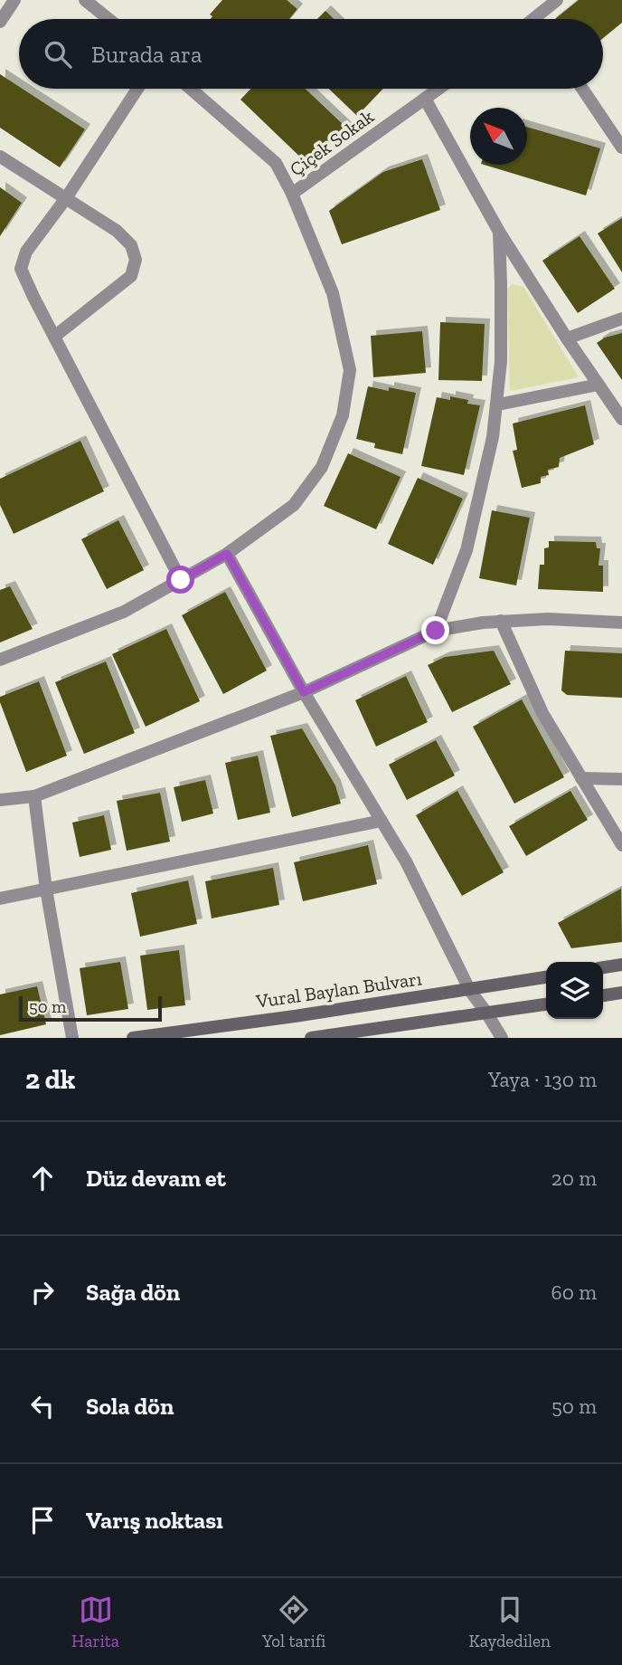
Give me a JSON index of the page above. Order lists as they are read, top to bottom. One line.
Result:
{"streets":{"main road":["Vural Baylan Bulvarı"],"street":["Çiçek Sokak"]},"scale_bar":"50 m","north":"top left","page":{"search":"Burada ara","scale":"50 m","heading":["2 dk","Yaya · 130 m"],"list":[["Düz devam et","20 m"],["Sağa dön","60 m"],["Sola dön","50 m"],"Varış noktası"],"nav":["Harita","Yol tarifi","Kaydedilen"]}}
